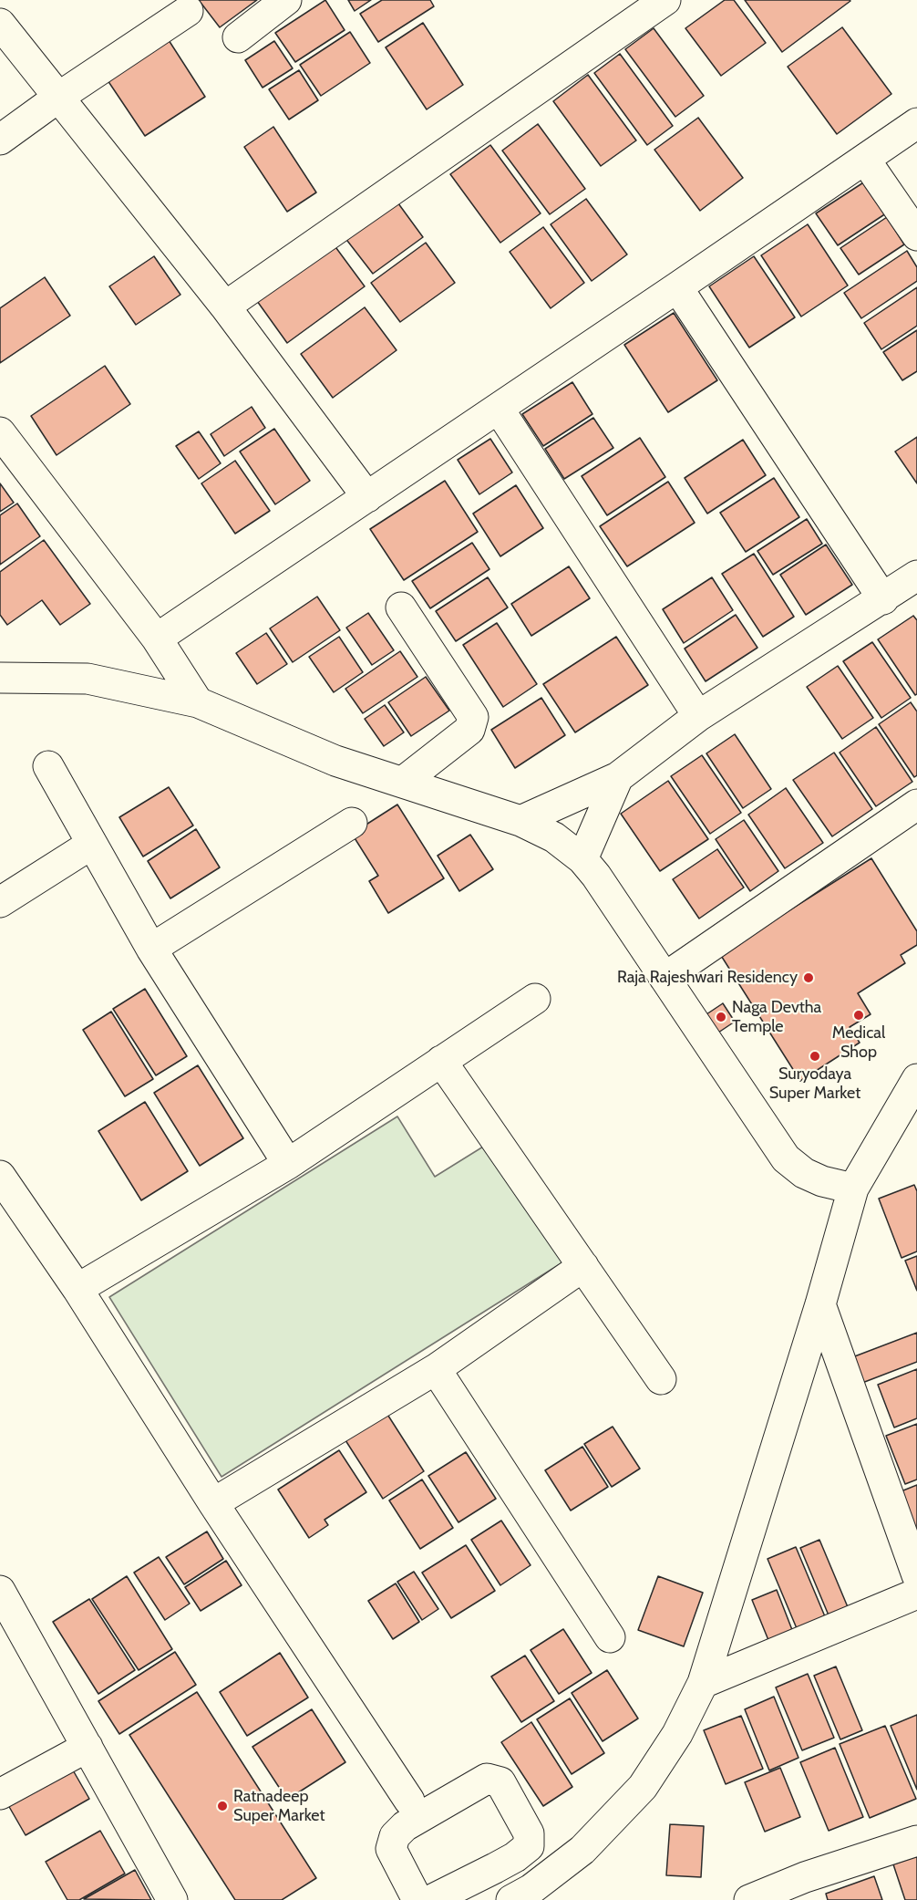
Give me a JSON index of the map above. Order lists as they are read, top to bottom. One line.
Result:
{"places":["Raja Rajeshwari Residency","Medical Shop","Naga Devtha Temple","Suryodaya Super Market","Ratnadeep Super Market"]}
